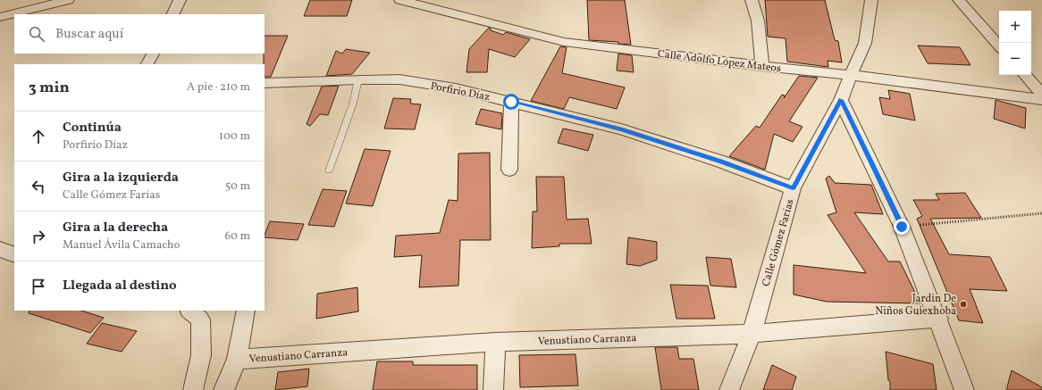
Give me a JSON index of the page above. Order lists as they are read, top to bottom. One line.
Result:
{"streets":{"street":["Calle Adolfo López Mateos","Porfirio Díaz","Calle Gómez Farías","Venustiano Carranza"]},"crossings":[["Calle Adolfo López Mateos","Calle Gómez Farías"],["Porfirio Díaz","Calle Gómez Farías"],["Calle Gómez Farías","Venustiano Carranza"]],"places":["Jardin De Niños Guiexhoba"],"page":{"map_buttons":["+","−"],"search":"Buscar aquí","heading":["3 min","A pie · 210 m"],"list":[["Continúa","Porfirio Díaz","100 m"],["Gira a la izquierda","Calle Gómez Farías","50 m"],["Gira a la derecha","Manuel Ávila Camacho","60 m"],"Llegada al destino"]}}
